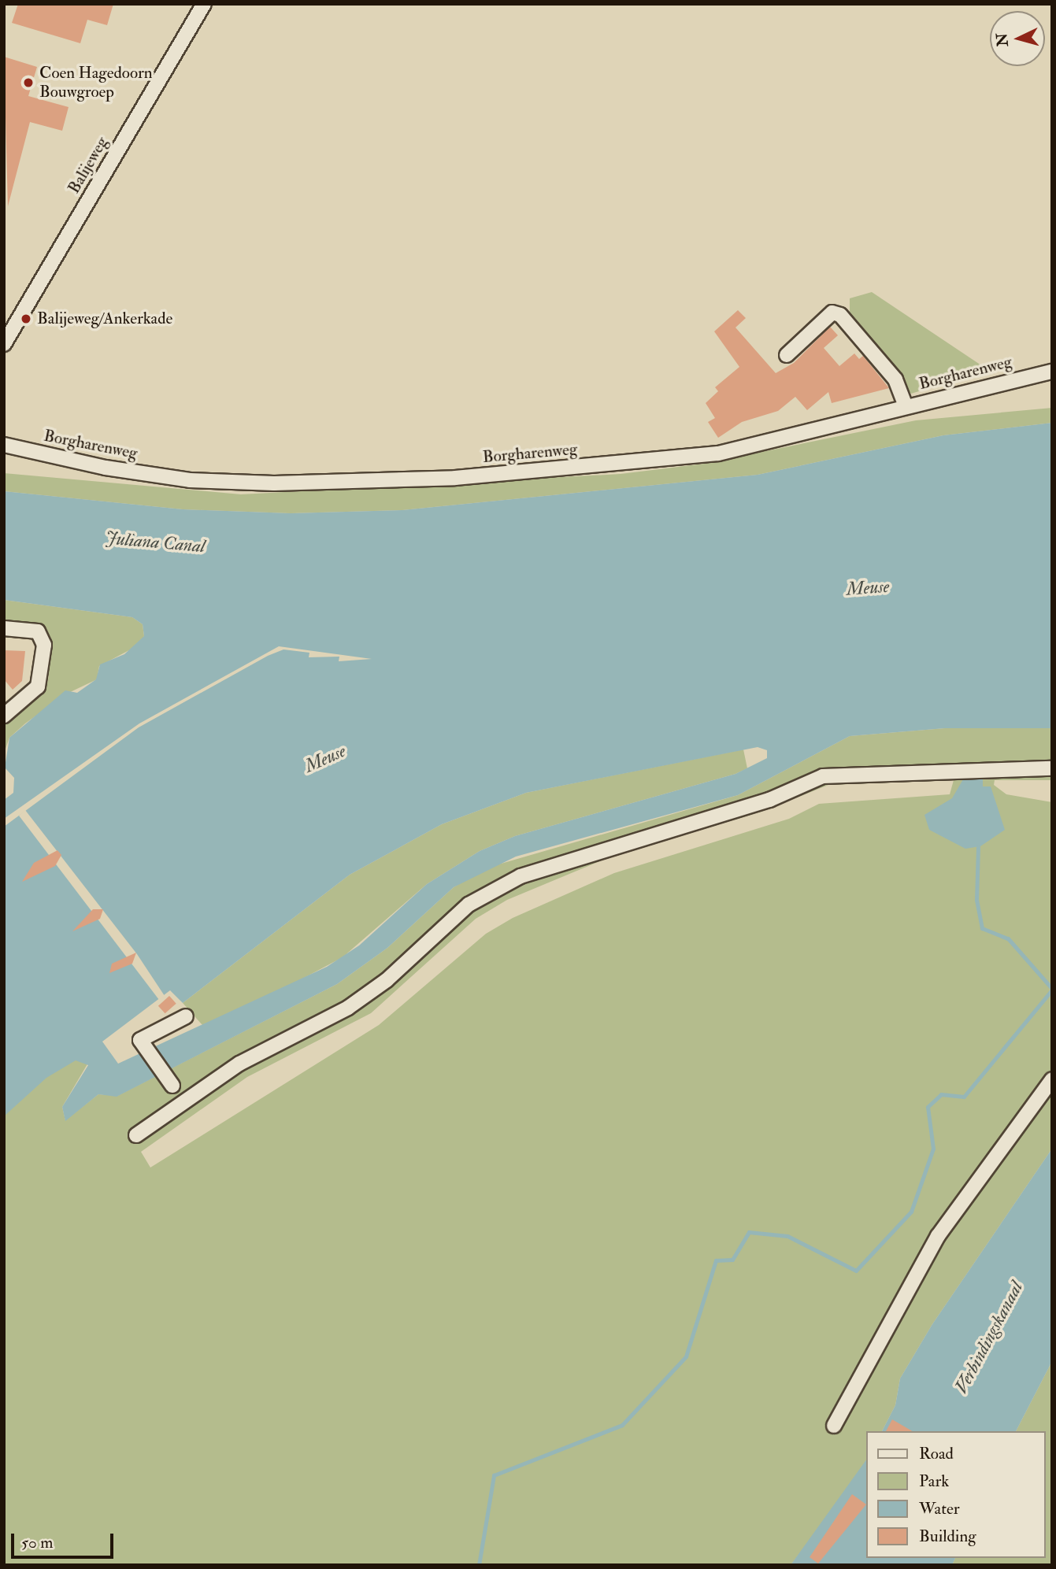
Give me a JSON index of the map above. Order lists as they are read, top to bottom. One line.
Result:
{"streets":{"street":["Balijeweg","Borgharenweg"]},"water":["Juliana Canal","Meuse","Verbindingskanaal"],"places":["Coen Hagedoorn Bouwgroep","Balijeweg/Ankerkade"],"legend":["Road","Park","Water","Building"],"scale_bar":"50 m","north":"left"}
